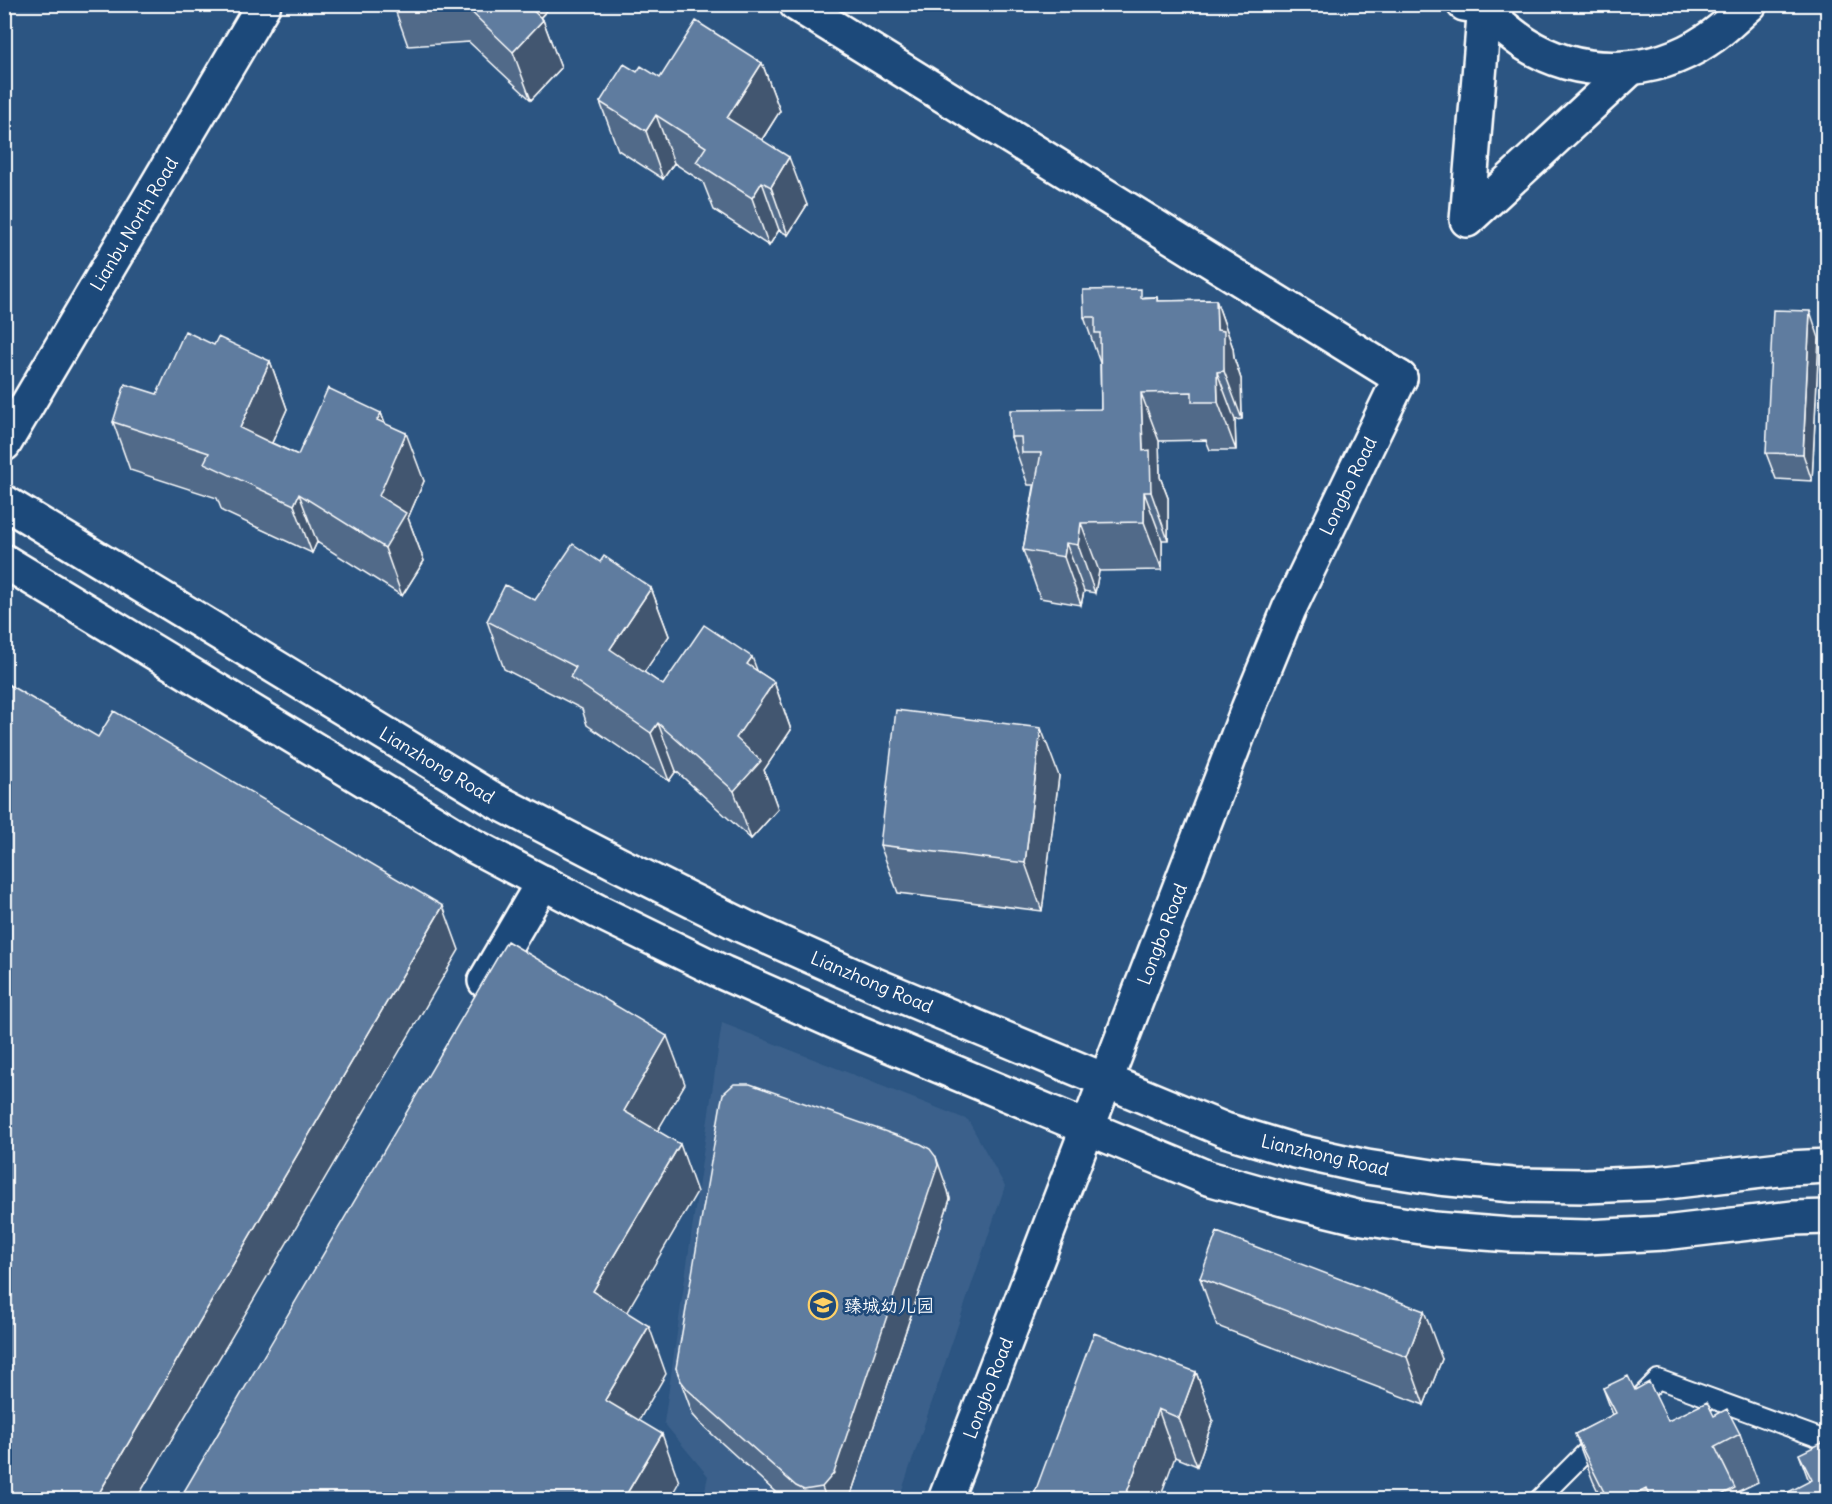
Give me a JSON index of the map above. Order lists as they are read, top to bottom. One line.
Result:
{"streets":{"street":["Lianbu North Road","Longbo Road","Lianzhong Road"]},"crossings":[["Longbo Road","Lianzhong Road"]],"places":{"school or university":["臻城幼儿园"]}}
